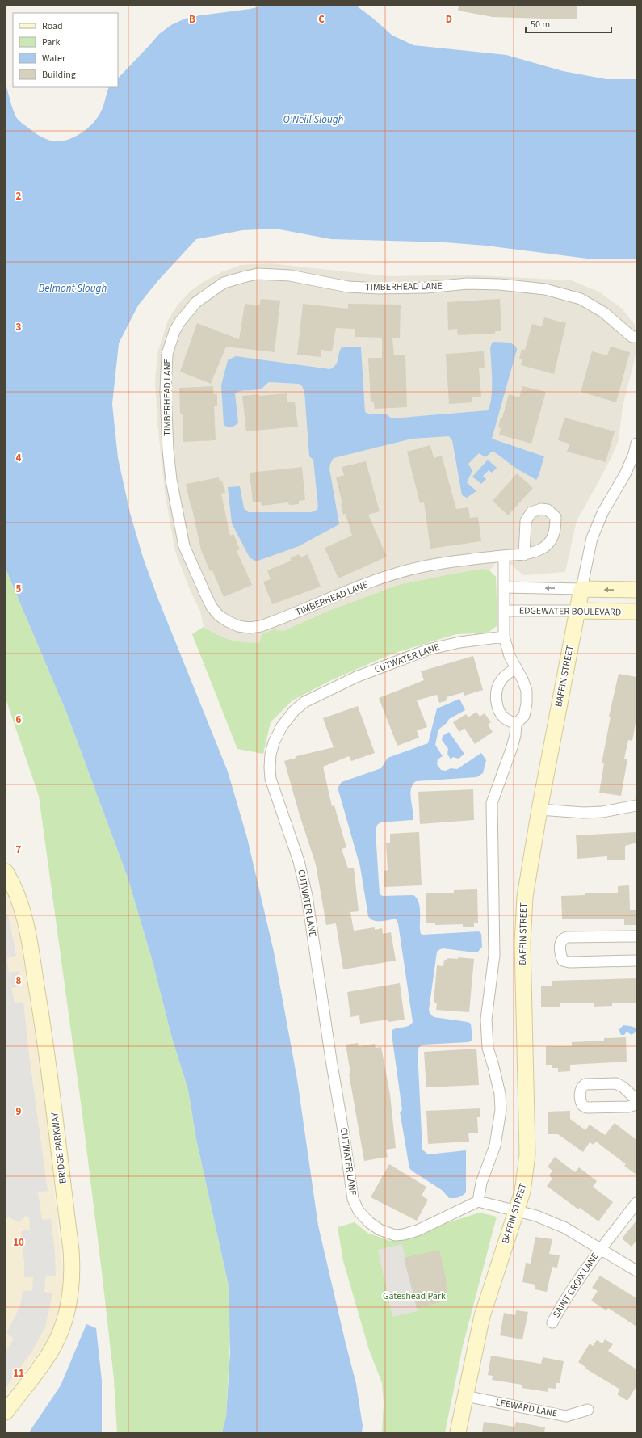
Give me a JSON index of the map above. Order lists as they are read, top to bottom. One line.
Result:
{"streets":{"street":["TIMBERHEAD LANE","EDGEWATER BOULEVARD","CUTWATER LANE","BAFFIN STREET","BRIDGE PARKWAY","SAINT CROIX LANE","LEEWARD LANE"]},"crossings":[["EDGEWATER BOULEVARD","BAFFIN STREET"],["BAFFIN STREET","LEEWARD LANE"]],"water":["O'Neill Slough","Belmont Slough"],"parks":["Gateshead Park"],"legend":["Road","Park","Water","Building"],"scale_bar":"50 m","grid":{"columns":["B","C","D"],"rows":["2","3","4","5","6","7","8","9","10","11"]}}
